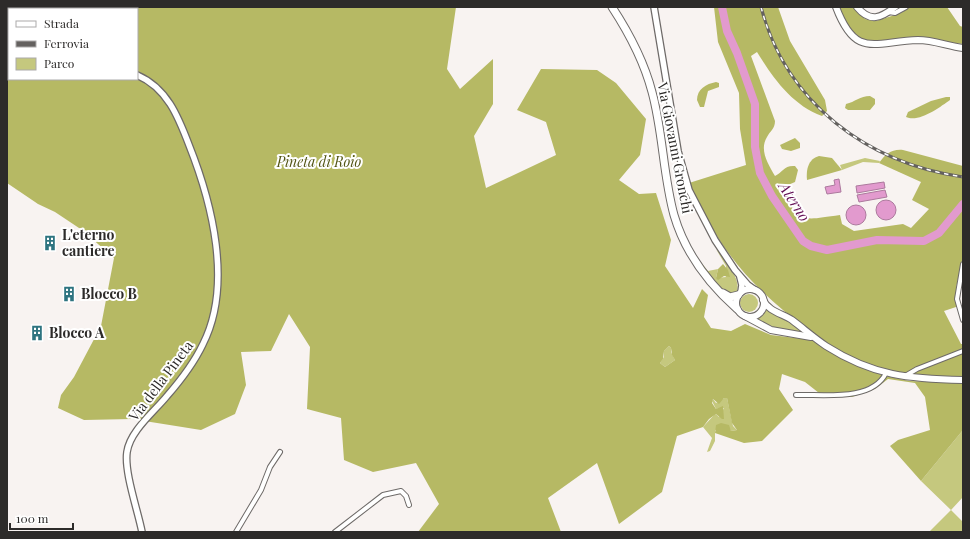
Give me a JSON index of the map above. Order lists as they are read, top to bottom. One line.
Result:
{"streets":{"highway":["Via Giovanni Gronchi"],"main road":["Via della Pineta"]},"water":["Aterno"],"parks":["Pineta di Roio"],"places":{"building":["L'eterno cantiere","Blocco B","Blocco A"]},"legend":["Strada","Ferrovia","Parco"],"scale_bar":"100 m"}
